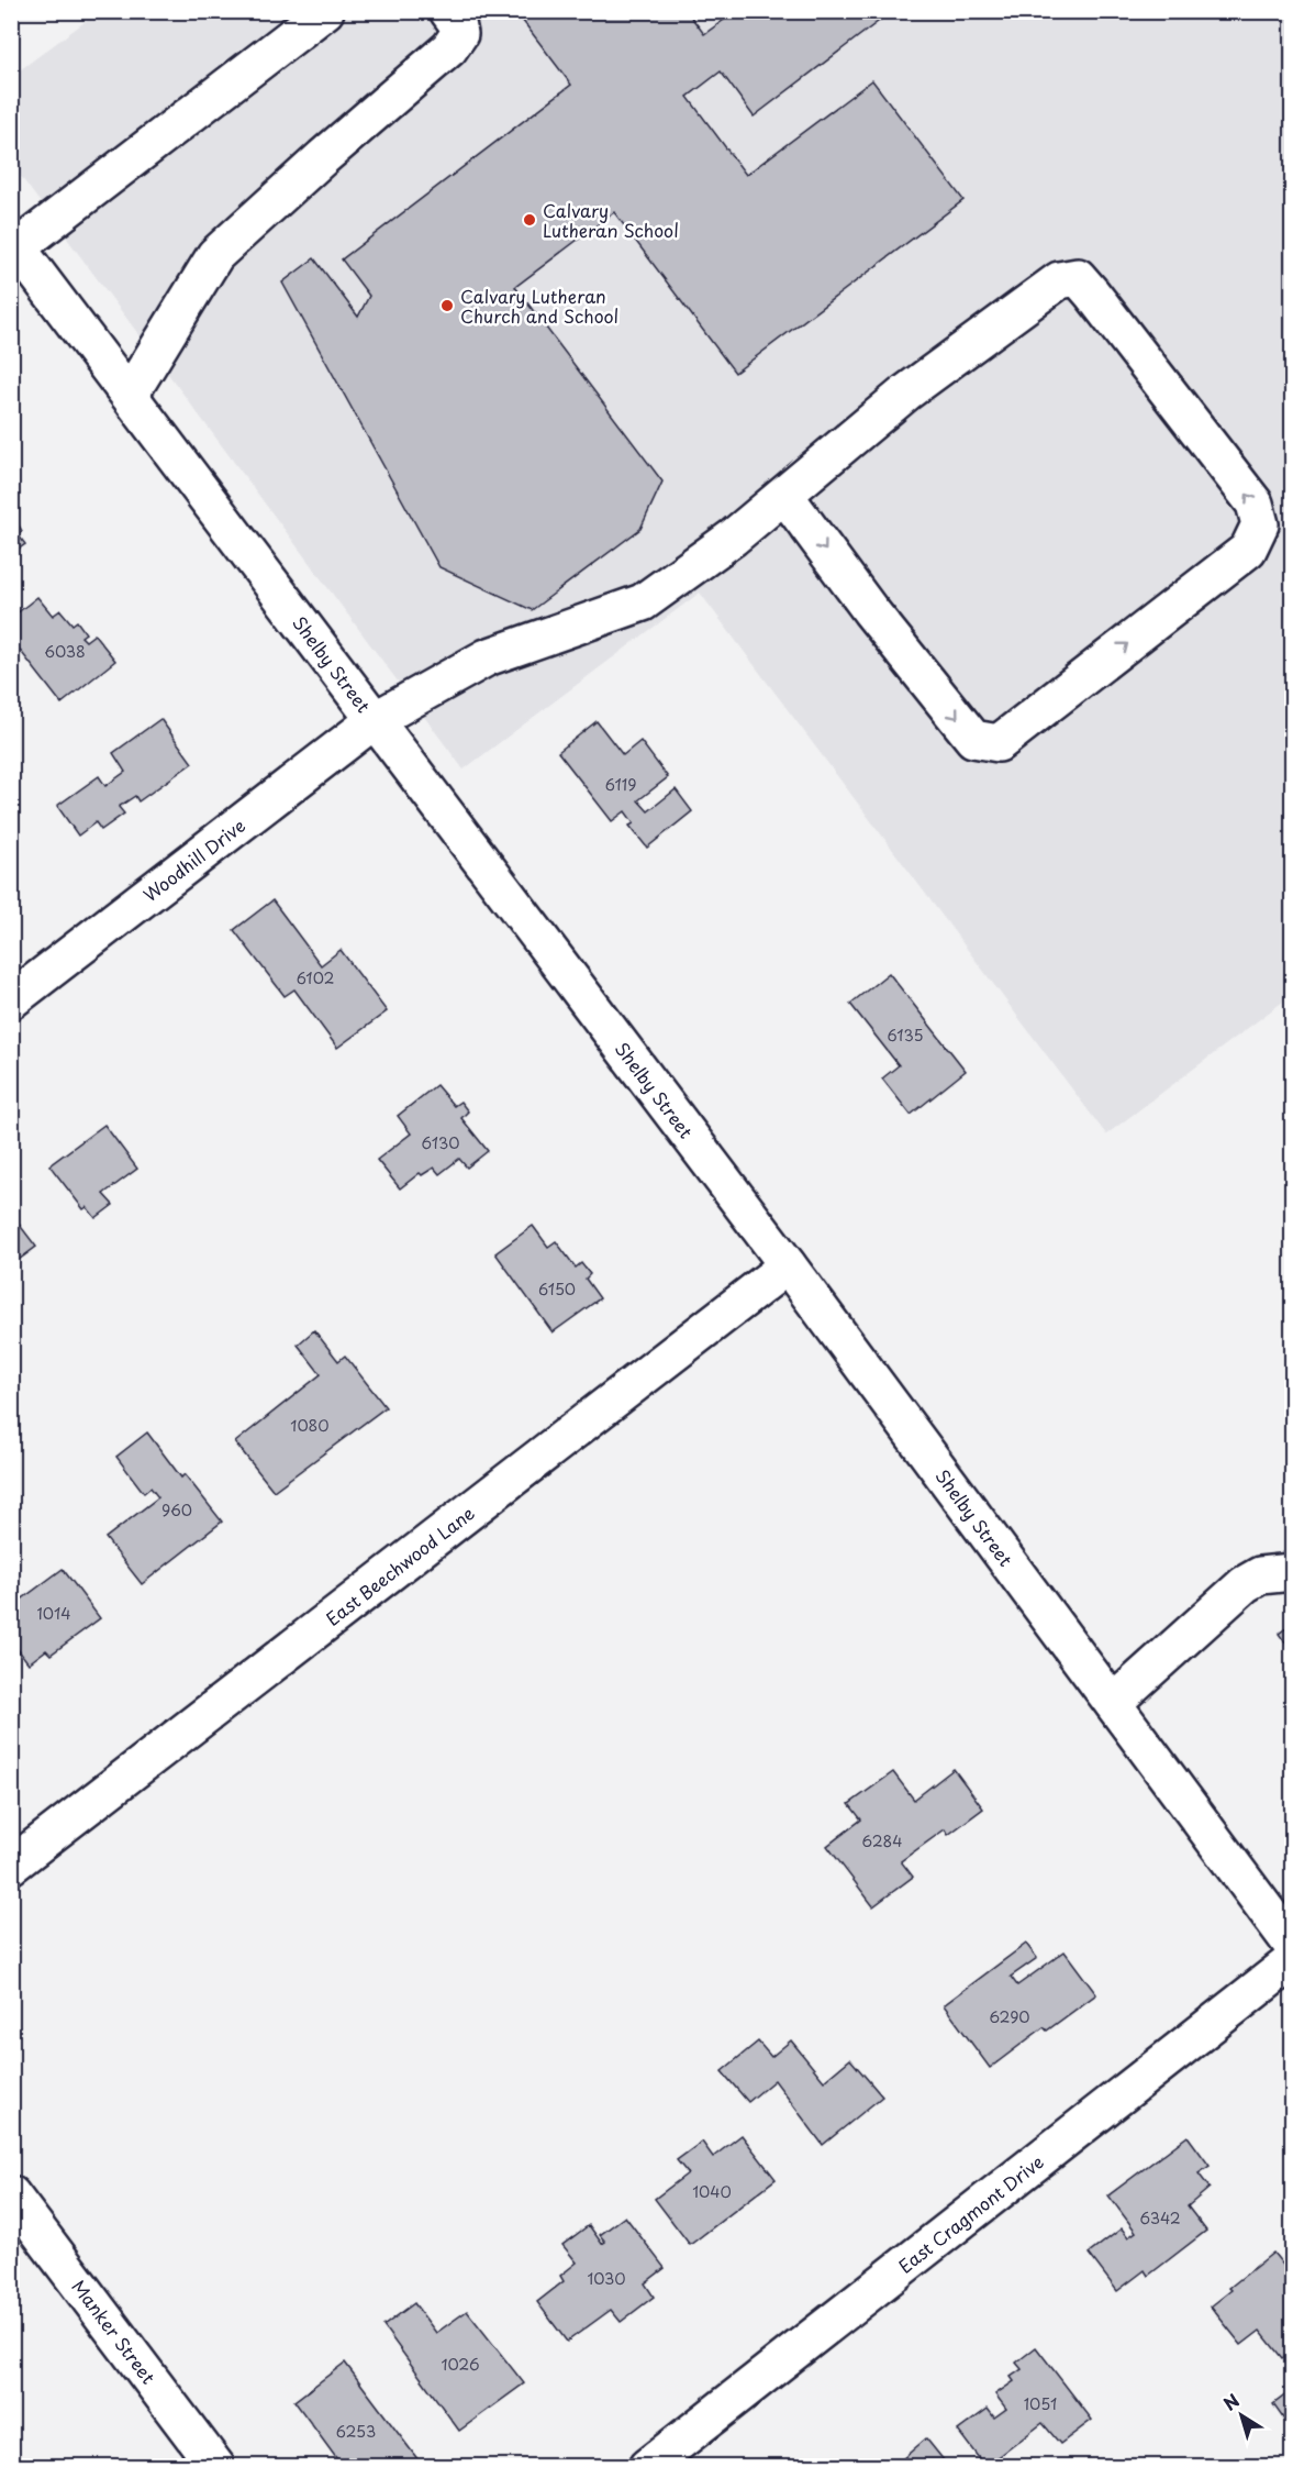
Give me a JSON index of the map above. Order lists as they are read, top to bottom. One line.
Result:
{"streets":{"street":["Shelby Street","Woodhill Drive","East Beechwood Lane","East Cragmont Drive","Manker Street"]},"crossings":[["Shelby Street","Woodhill Drive"],["Shelby Street","East Beechwood Lane"]],"places":["Calvary Lutheran School","Calvary Lutheran Church and School"],"house_numbers":["6038","6119","6102","6135","6130","6150","1080","960","1014","6284","6290","1040","6342","1030","1026","1051","6253"],"north":"top left"}
